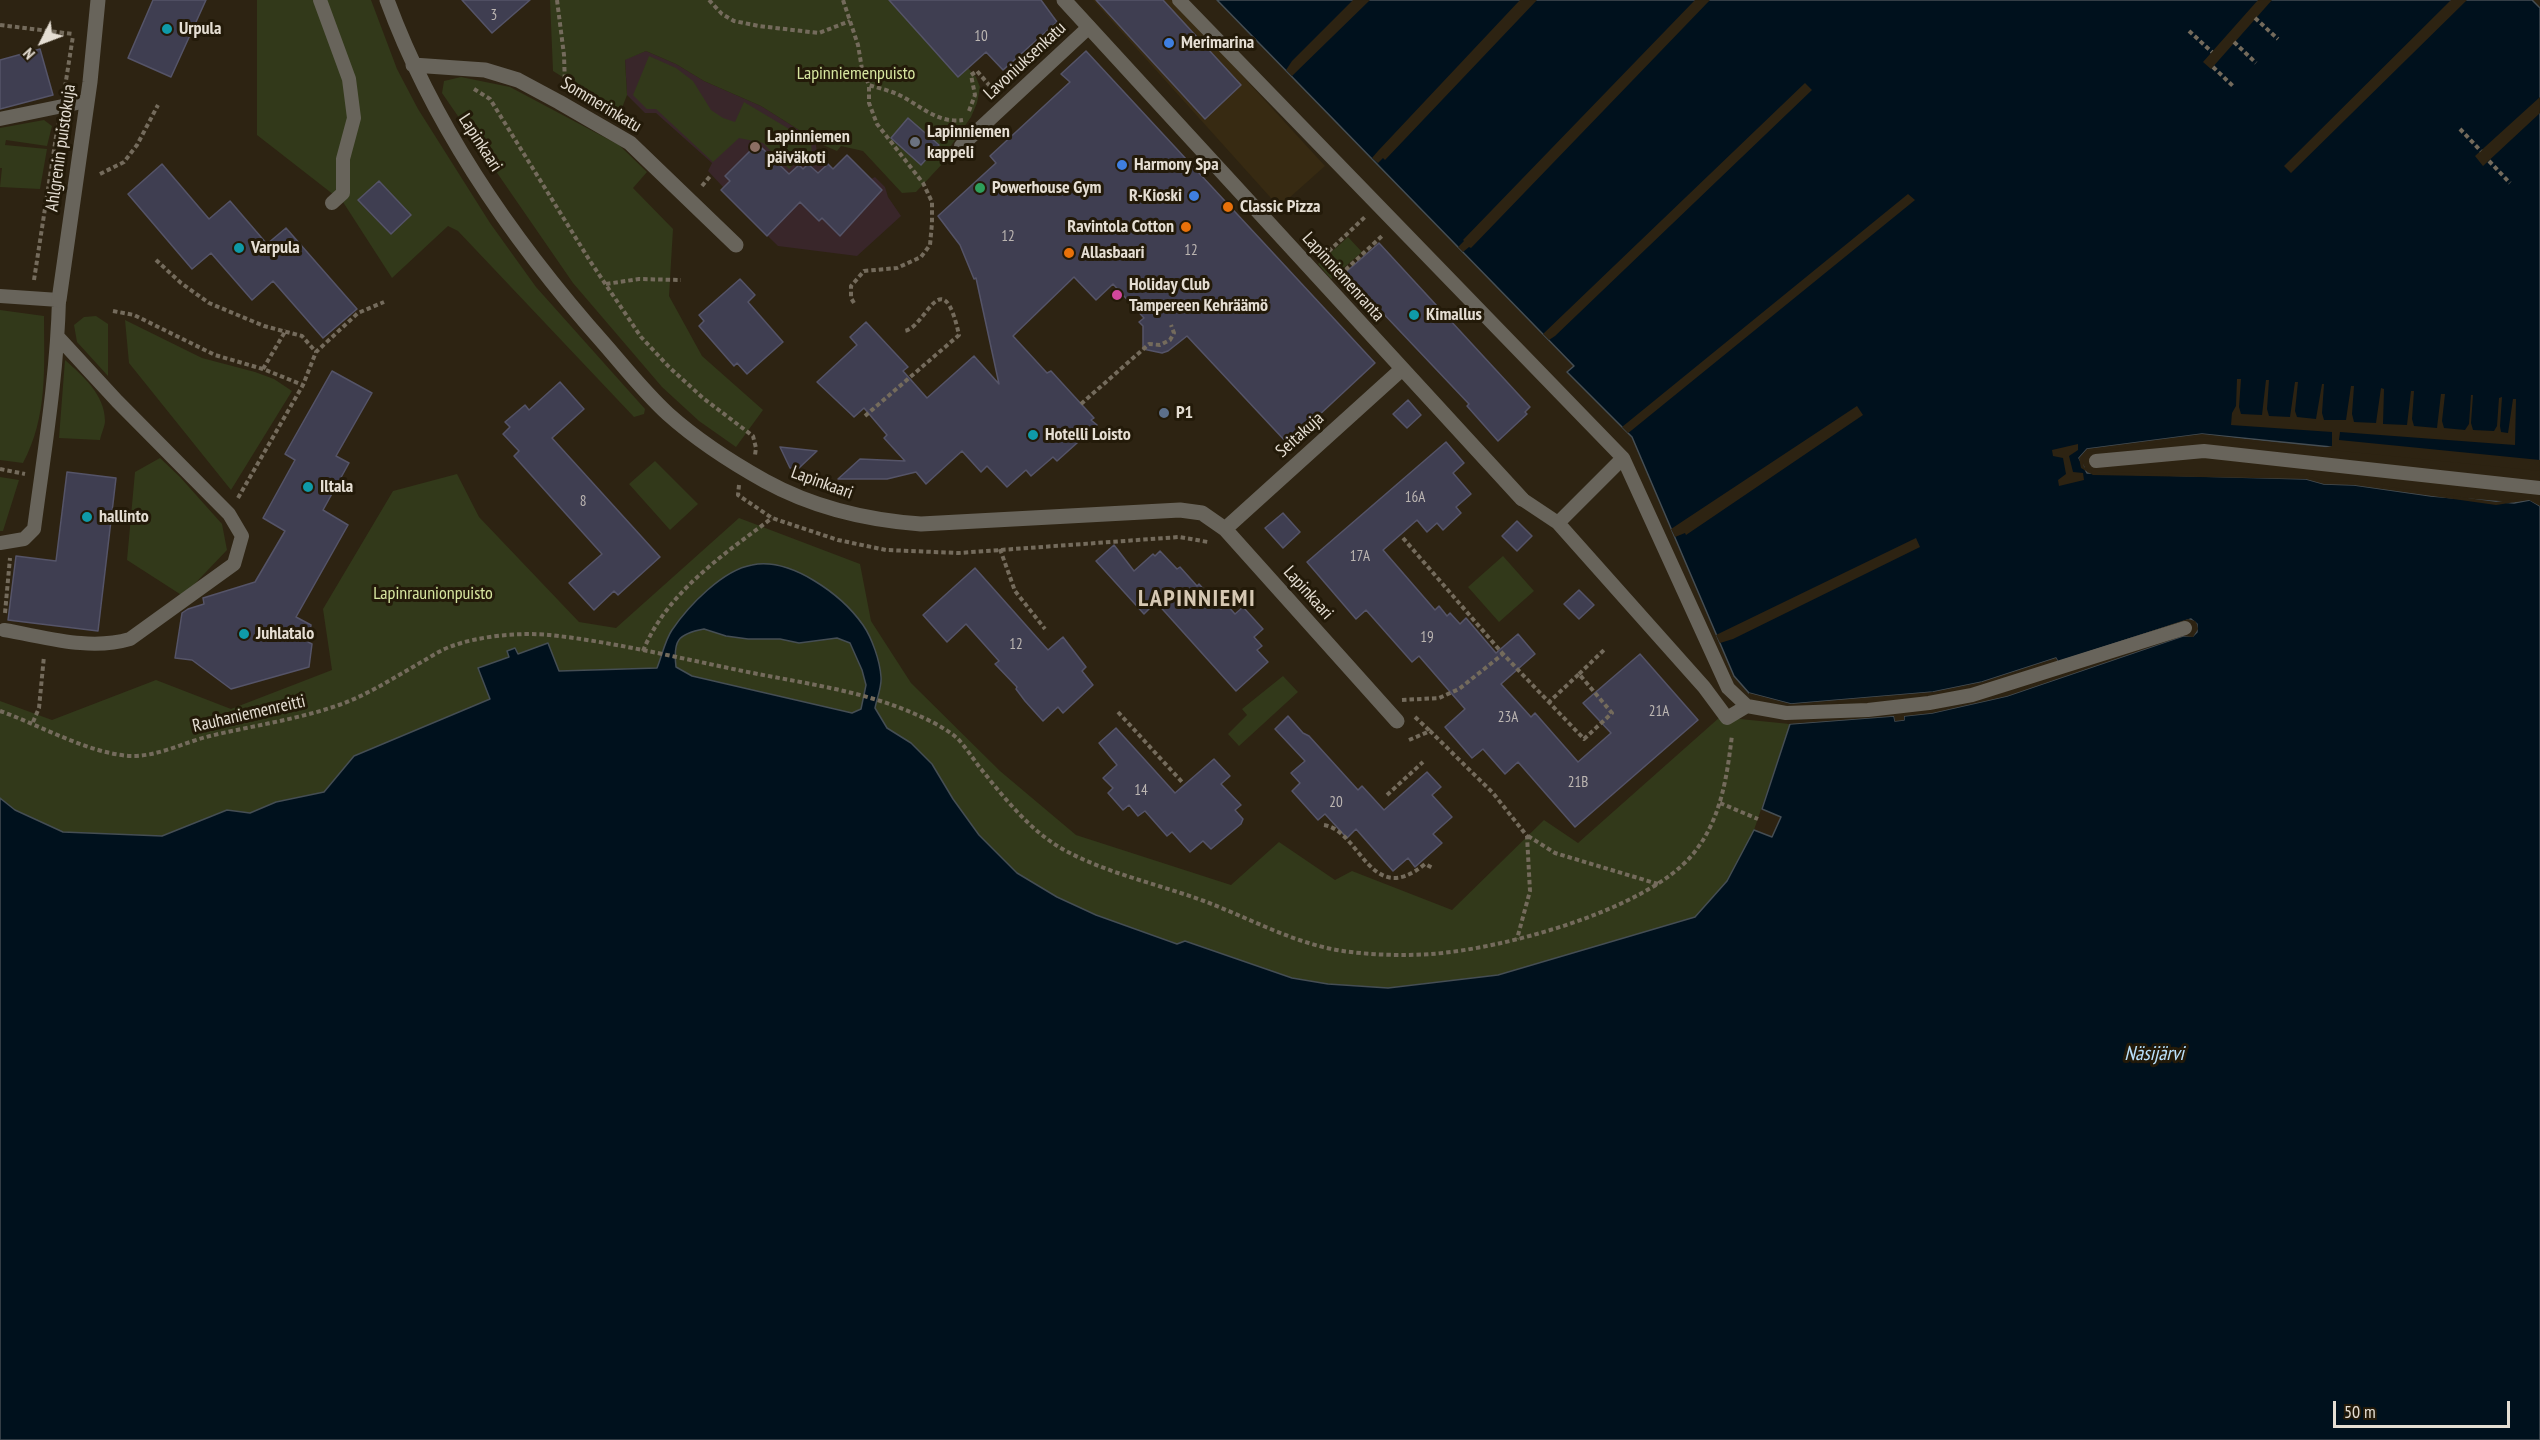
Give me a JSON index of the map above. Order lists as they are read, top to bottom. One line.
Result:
{"streets":{"street":["Sommerinkatu","Lapinkaari","Ahlgrenin puistokuja","Lapinniemenranta","Seitakuja"],"lane":["Lavoniuksenkatu"],"path":["Rauhaniemenreitti"]},"crossings":[["Lavoniuksenkatu","Lapinniemenranta"],["Sommerinkatu","Lapinkaari"],["Lapinkaari","Seitakuja"],["Lapinniemenranta","Seitakuja"]],"districts":["LAPINNIEMI"],"water":["Näsijärvi"],"parks":["Lapinniemenpuisto","Lapinraunionpuisto"],"places":["Urpula","Merimarina","Lapinniemen kappeli","Lapinniemen päiväkoti","Harmony Spa","Powerhouse Gym","R-Kioski","Classic Pizza","Ravintola Cotton","Varpula","Allasbaari","Holiday Club Tampereen Kehräämö","Kimallus","P1","Hotelli Loisto","Iltala","hallinto","Juhlatalo"],"house_numbers":["3","10","12","12","16A","8","17A","19","12","21A","23A","21B","14","20"],"scale_bar":"50 m","north":"bottom left"}
